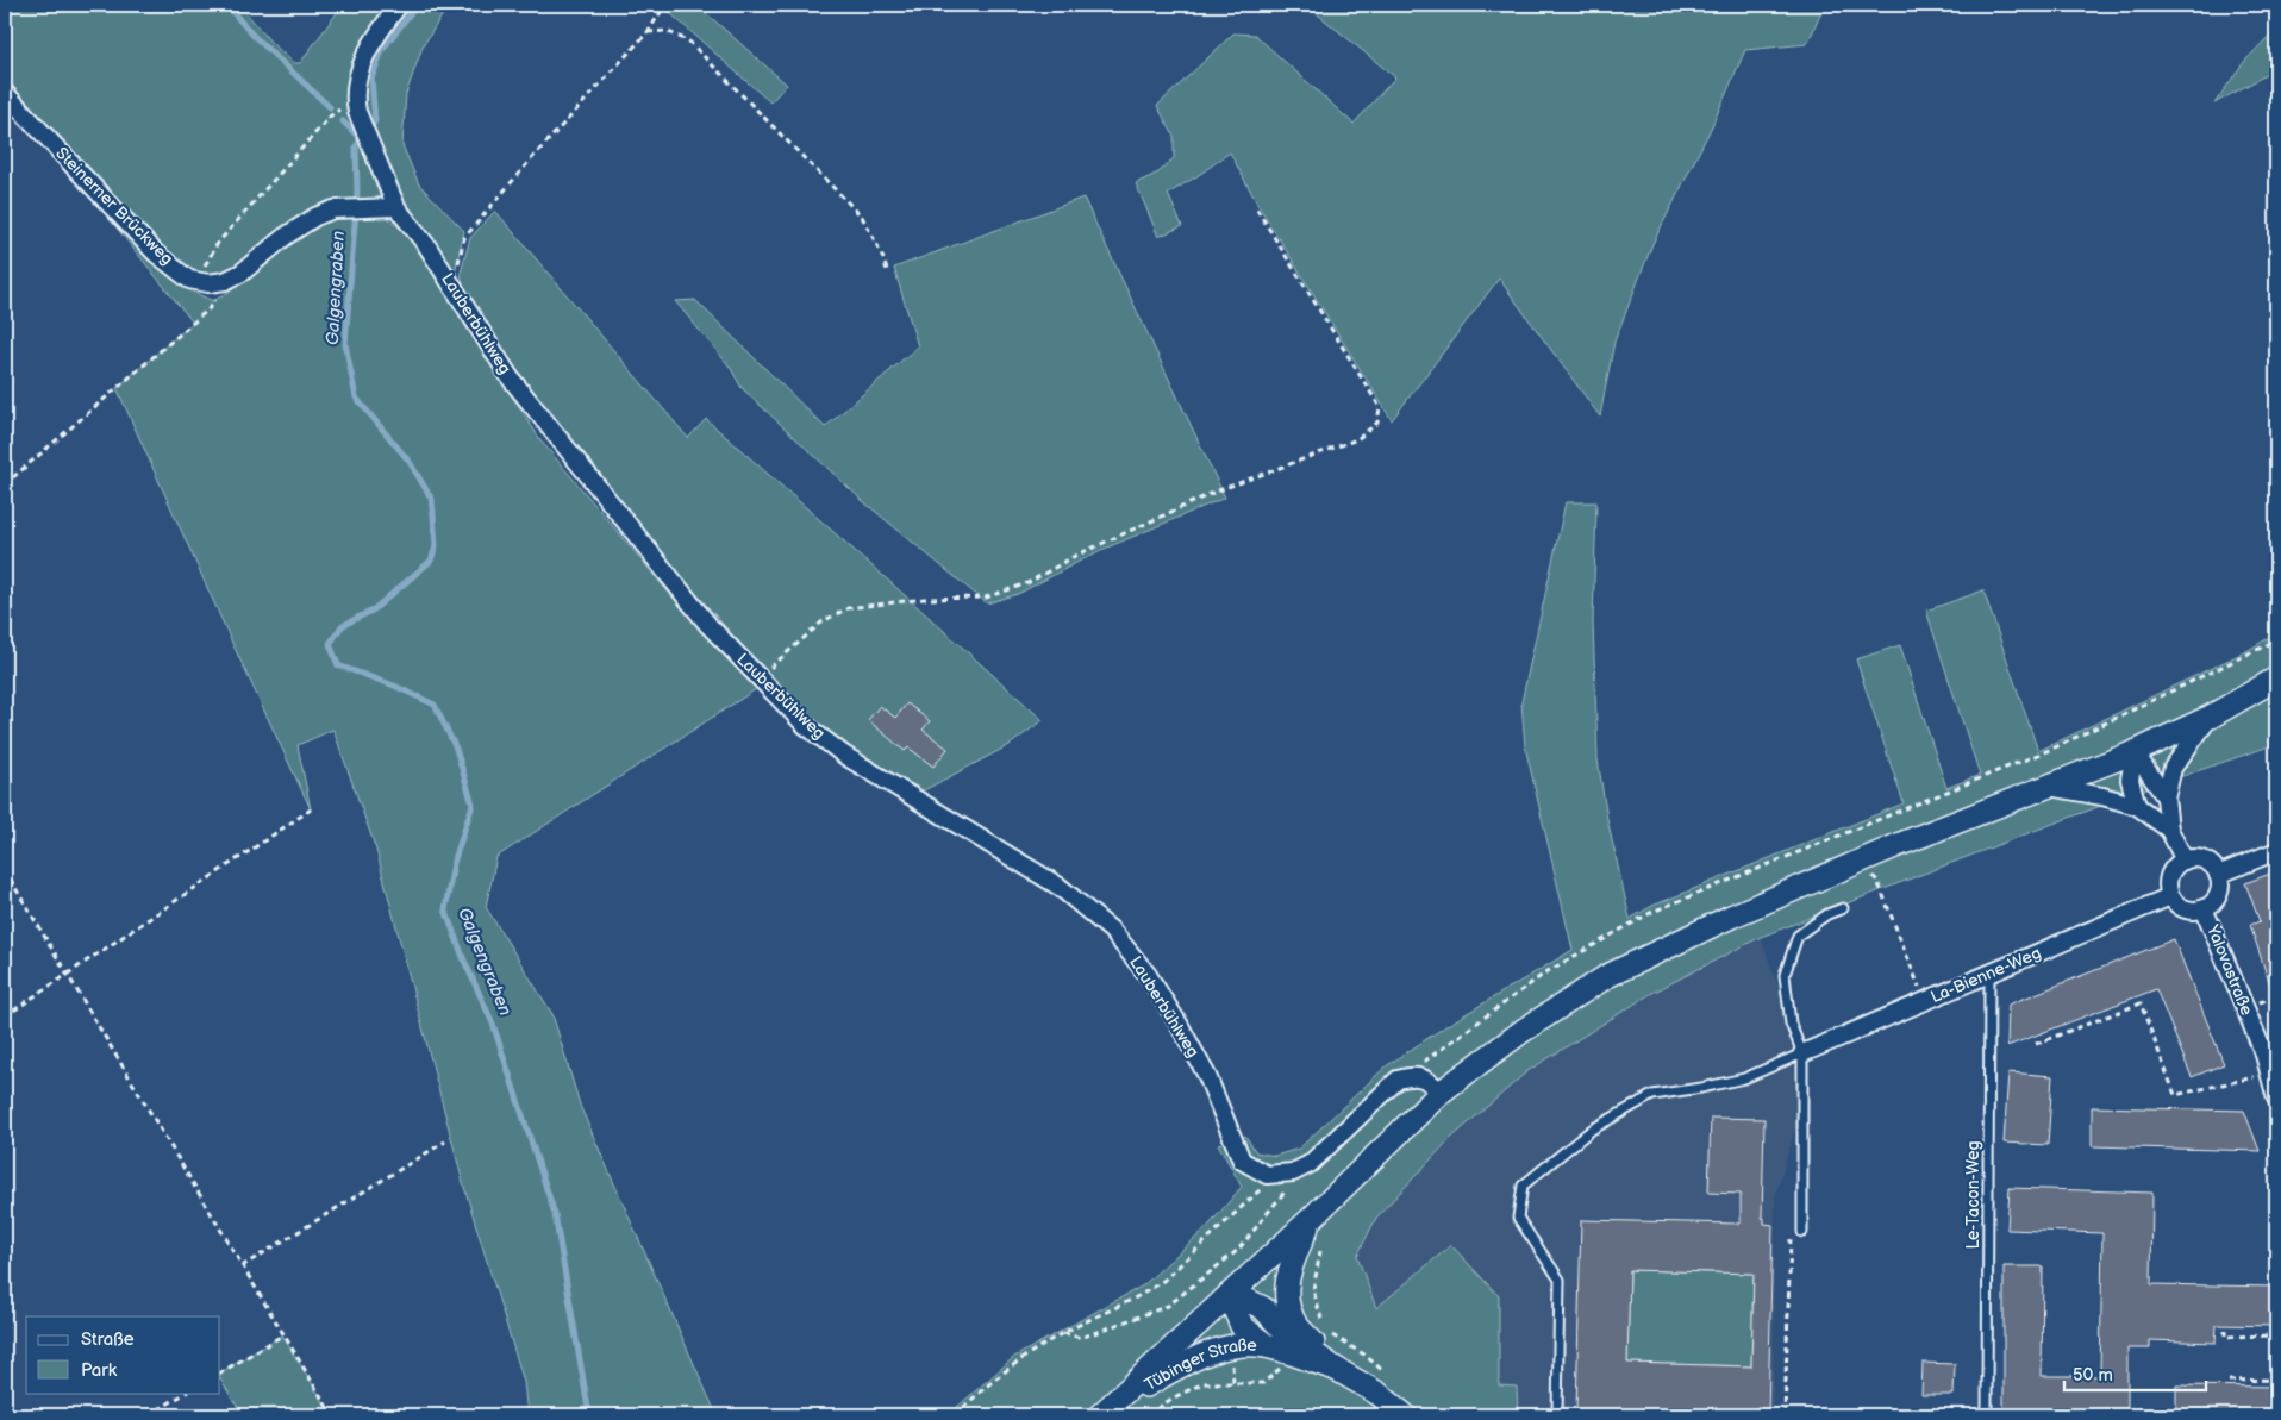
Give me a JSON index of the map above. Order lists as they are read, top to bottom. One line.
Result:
{"streets":{"main road":["Tübinger Straße"],"street":["Steinerner Brückweg","Lauberbühlweg","Yalovastraße","La-Bienne-Weg"],"lane":["Le-Tacon-Weg"]},"crossings":[["Yalovastraße","La-Bienne-Weg"],["La-Bienne-Weg","Le-Tacon-Weg"]],"water":["Galgengraben"],"legend":["Straße","Park"],"scale_bar":"50 m"}
